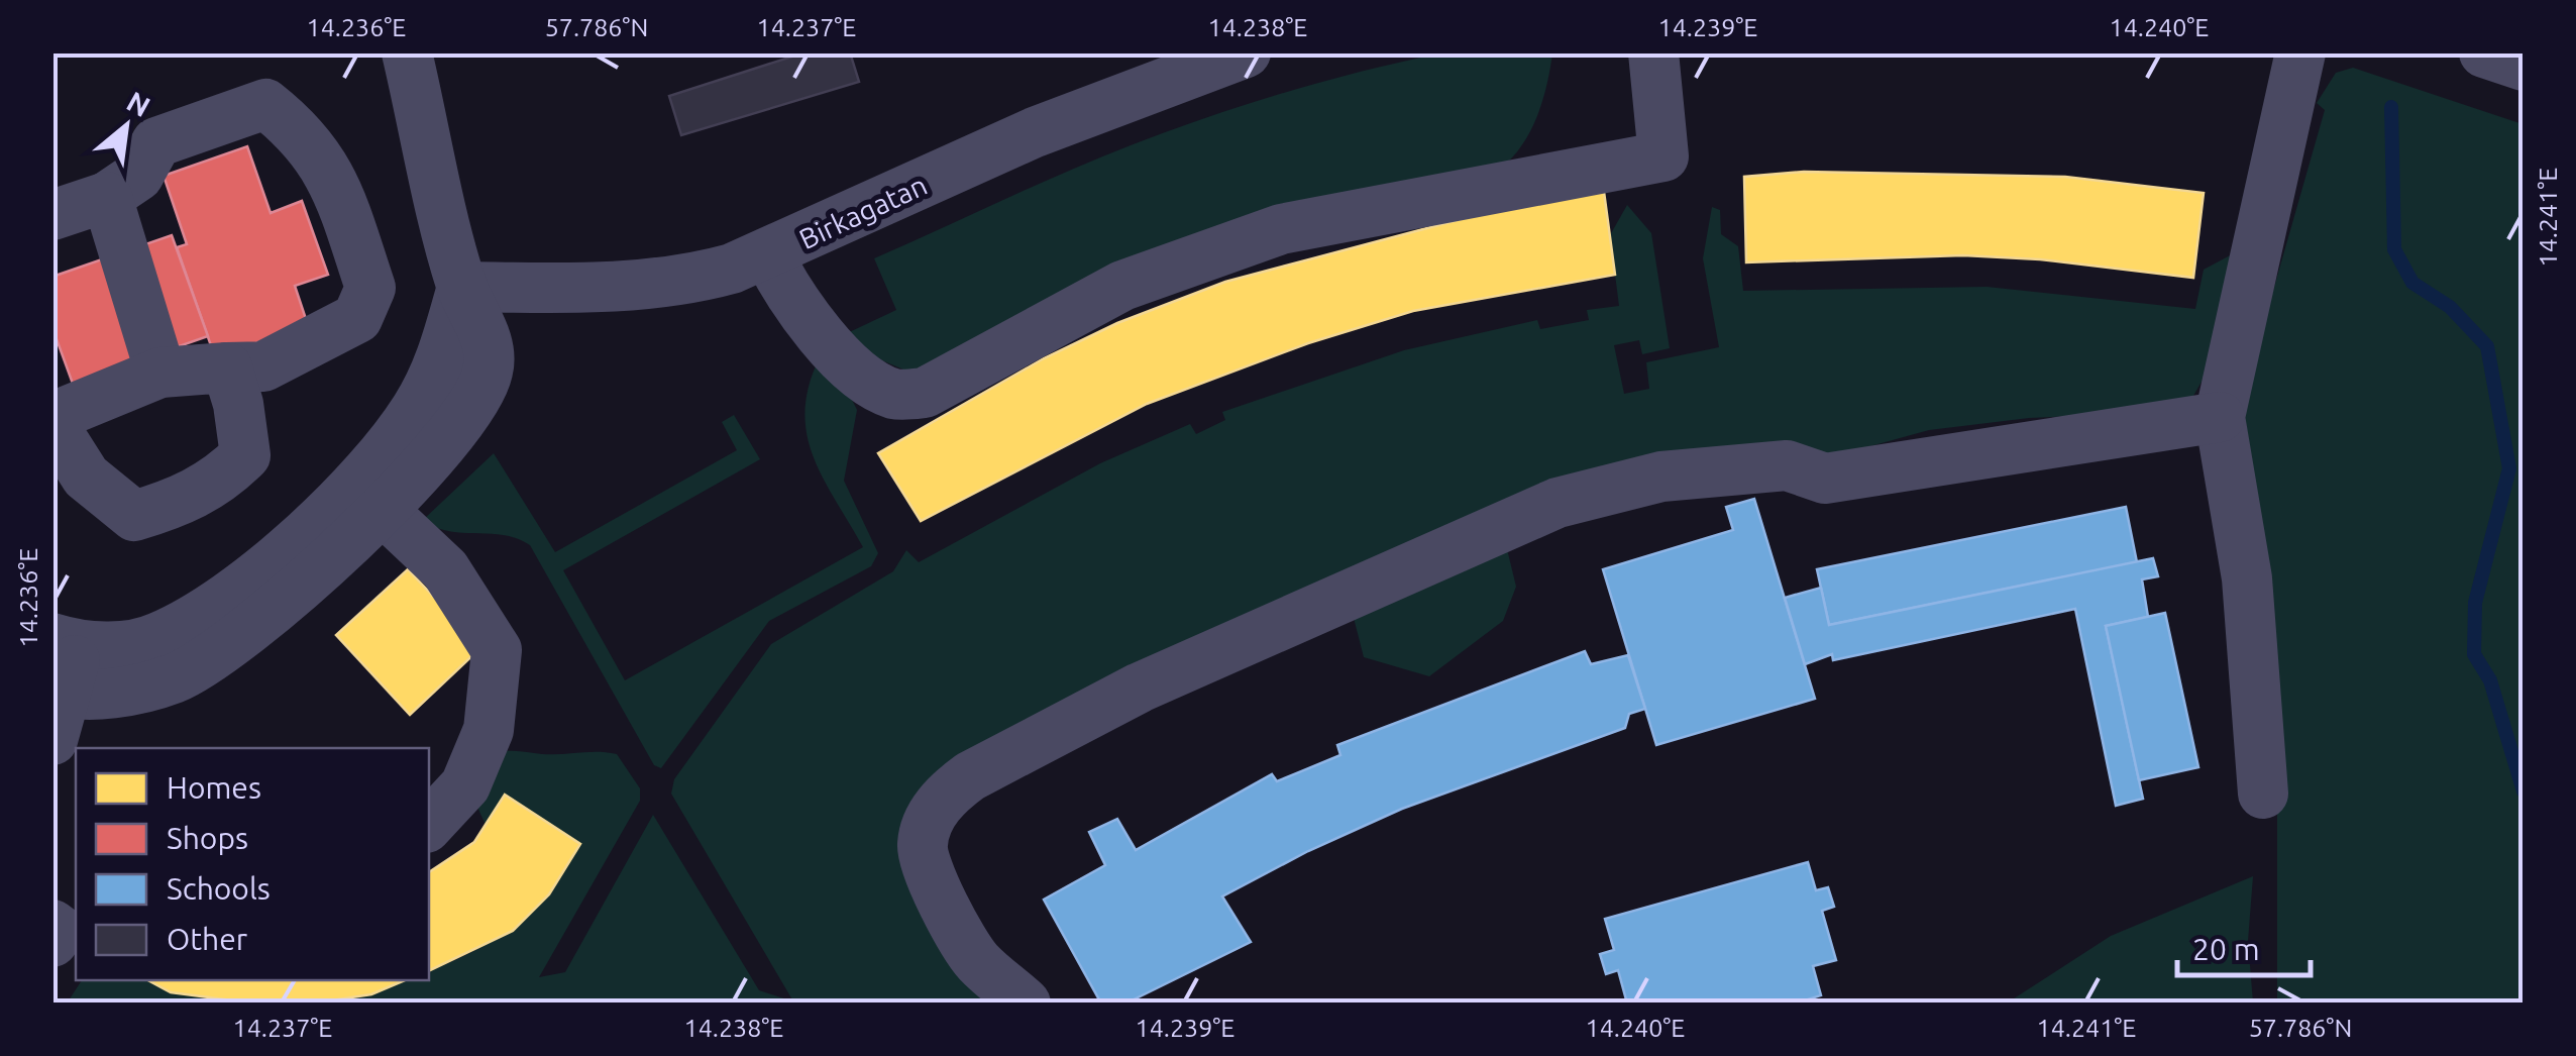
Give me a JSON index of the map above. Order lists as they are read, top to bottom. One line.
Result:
{"streets":{"street":["Birkagatan"]},"legend":["Homes","Shops","Schools","Other"],"scale_bar":"20 m","north":"top right","coordinates":["14.236°E","57.786°N","14.237°E","14.238°E","14.239°E","14.240°E","14.241°E"]}
